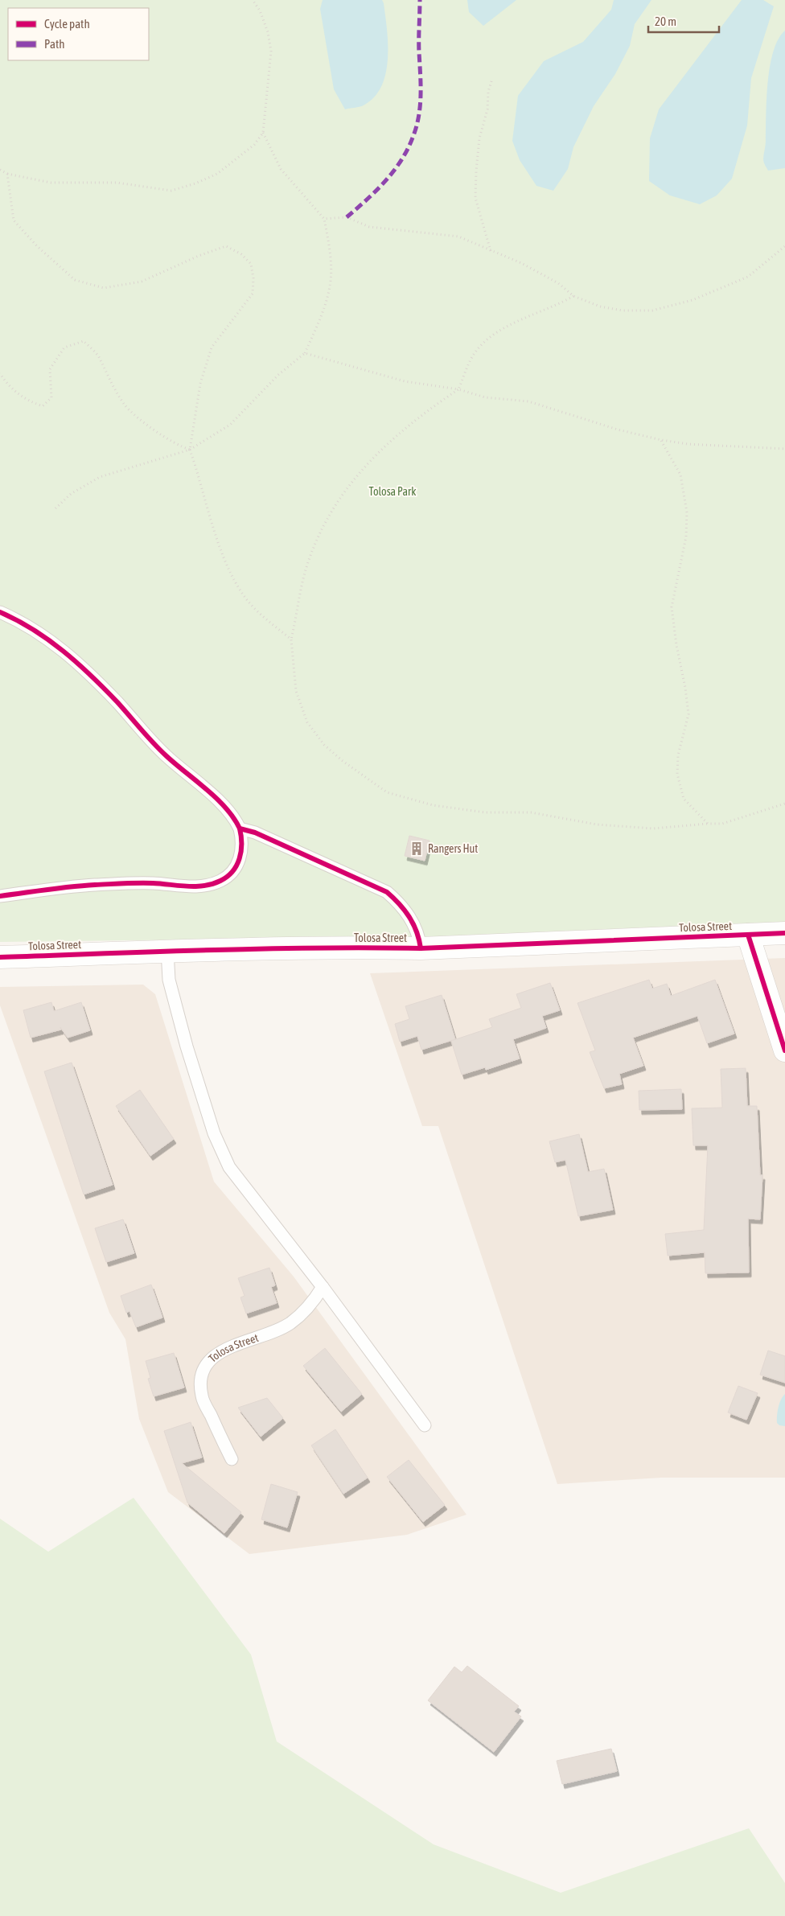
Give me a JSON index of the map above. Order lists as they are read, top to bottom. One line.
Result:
{"streets":{"street":["Tolosa Street"]},"parks":["Tolosa Park"],"places":{"building":["Rangers Hut"]},"legend":["Cycle path","Path"],"scale_bar":"20 m"}
